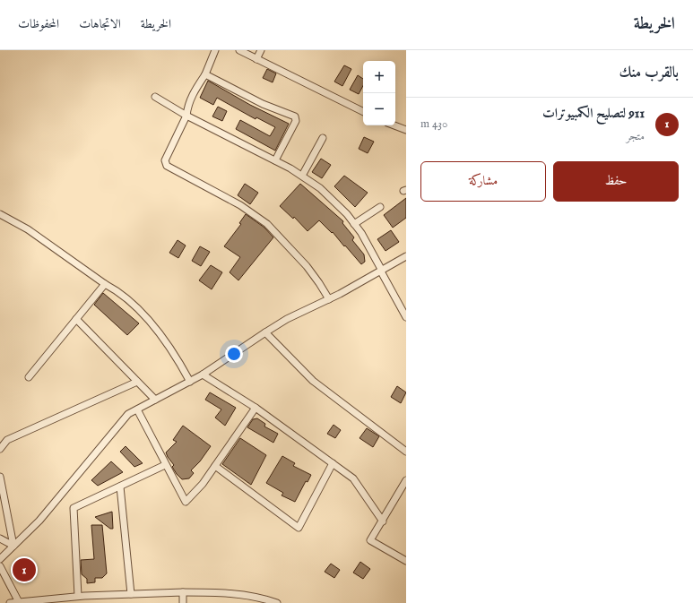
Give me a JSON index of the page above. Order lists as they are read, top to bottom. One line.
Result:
{"page":{"header":"الخريطة","nav":["الخريطة","الاتجاهات","المحفوظات"],"heading":"بالقرب منك","map_buttons":["+","−"],"list":[{"mark":"1","name":"911 لتصليح الكمبيوترات","note":"متجر","value":"430 m"}],"buttons":["حفظ","مشاركة"],"pins":"1"}}
